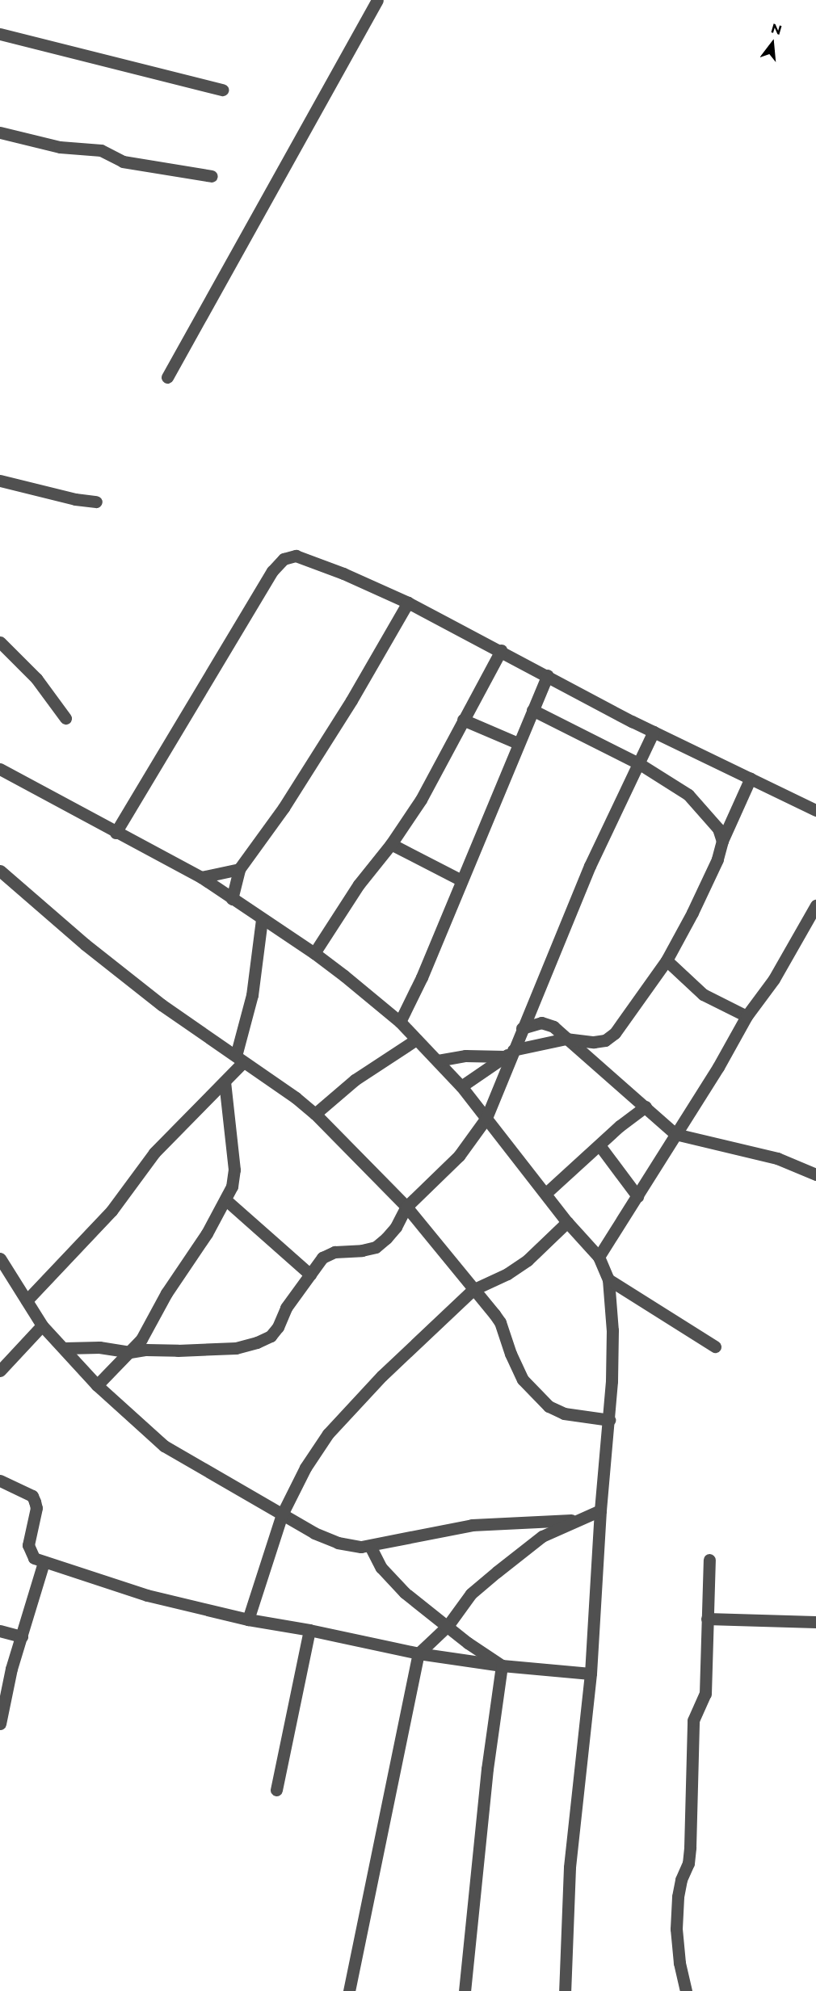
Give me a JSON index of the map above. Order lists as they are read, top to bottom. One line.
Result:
{"north":"top"}
